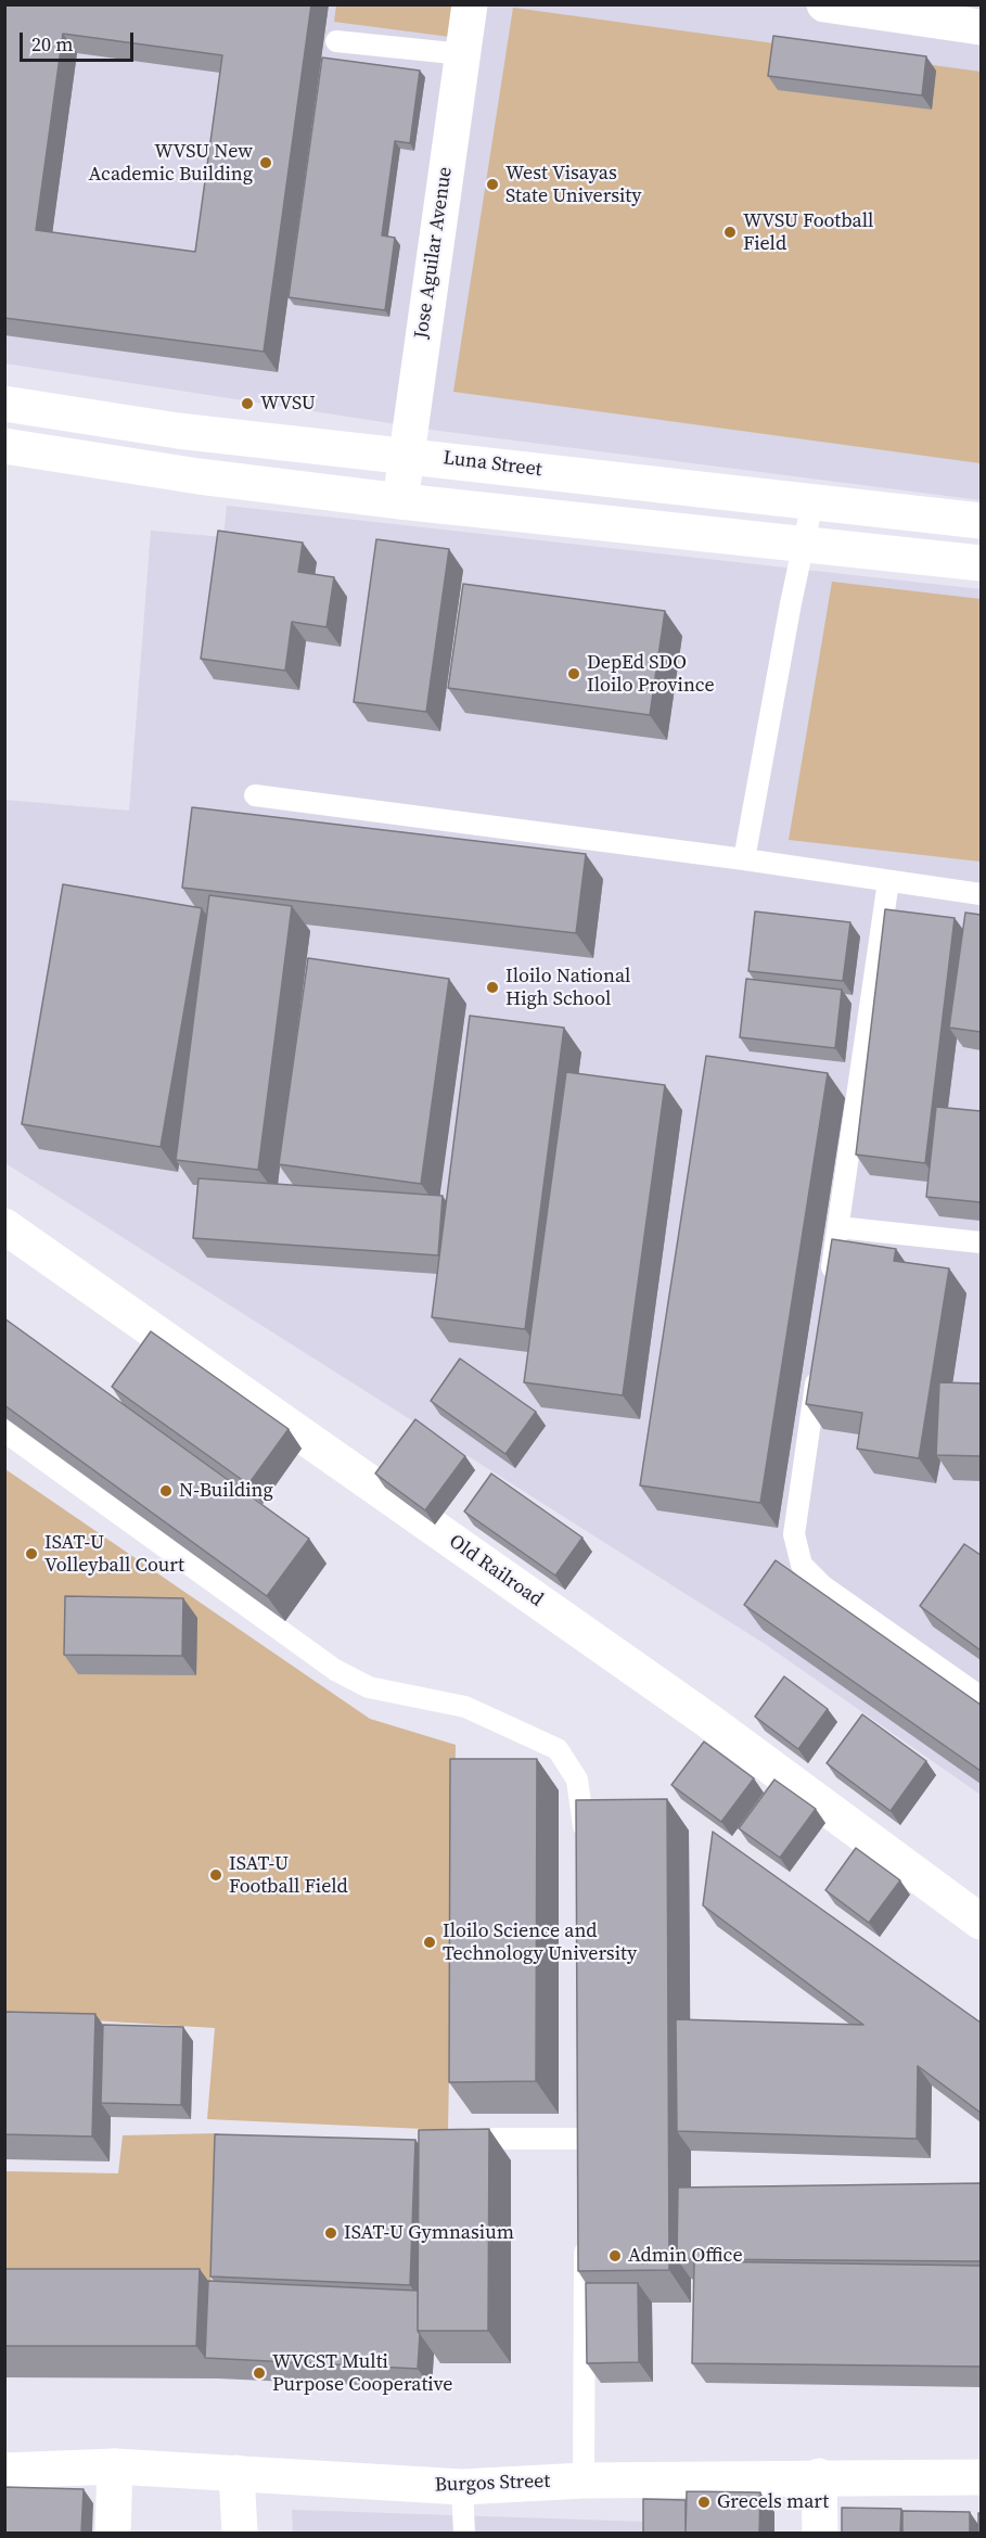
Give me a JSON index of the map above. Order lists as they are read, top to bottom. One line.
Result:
{"streets":{"main road":["Jose Aguilar Avenue","Luna Street","Old Railroad","Burgos Street"]},"crossings":[["Jose Aguilar Avenue","Luna Street"]],"places":["WVSU New Academic Building","West Visayas State University","WVSU Football Field","WVSU","DepEd SDO Iloilo Province","Iloilo National High School","N-Building","ISAT-U Volleyball Court","ISAT-U Football Field","Iloilo Science and Technology University","ISAT-U Gymnasium","Admin Office","WVCST Multi Purpose Cooperative","Grecels mart"],"scale_bar":"20 m"}
